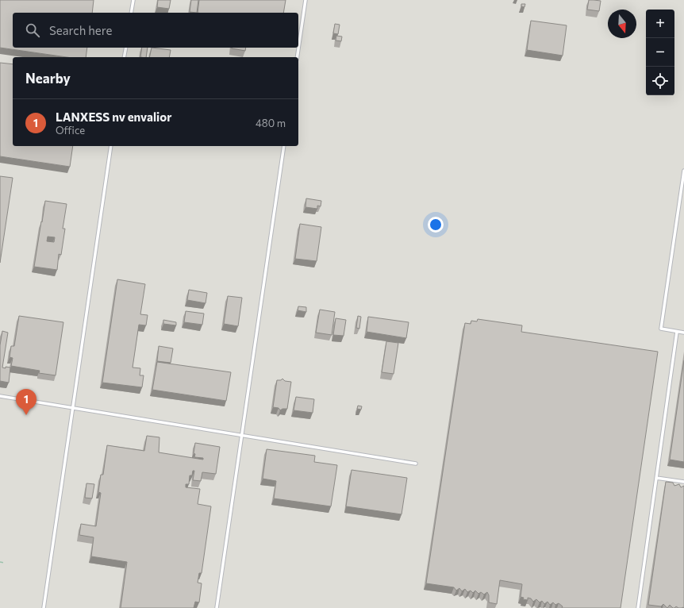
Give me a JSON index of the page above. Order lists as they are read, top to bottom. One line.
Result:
{"north":"bottom","page":{"map_buttons":["+","−"],"search":"Search here","heading":"Nearby","list":[{"mark":"1","name":"LANXESS nv envalior","note":"Office","value":"480 m"}],"pins":"1"}}
